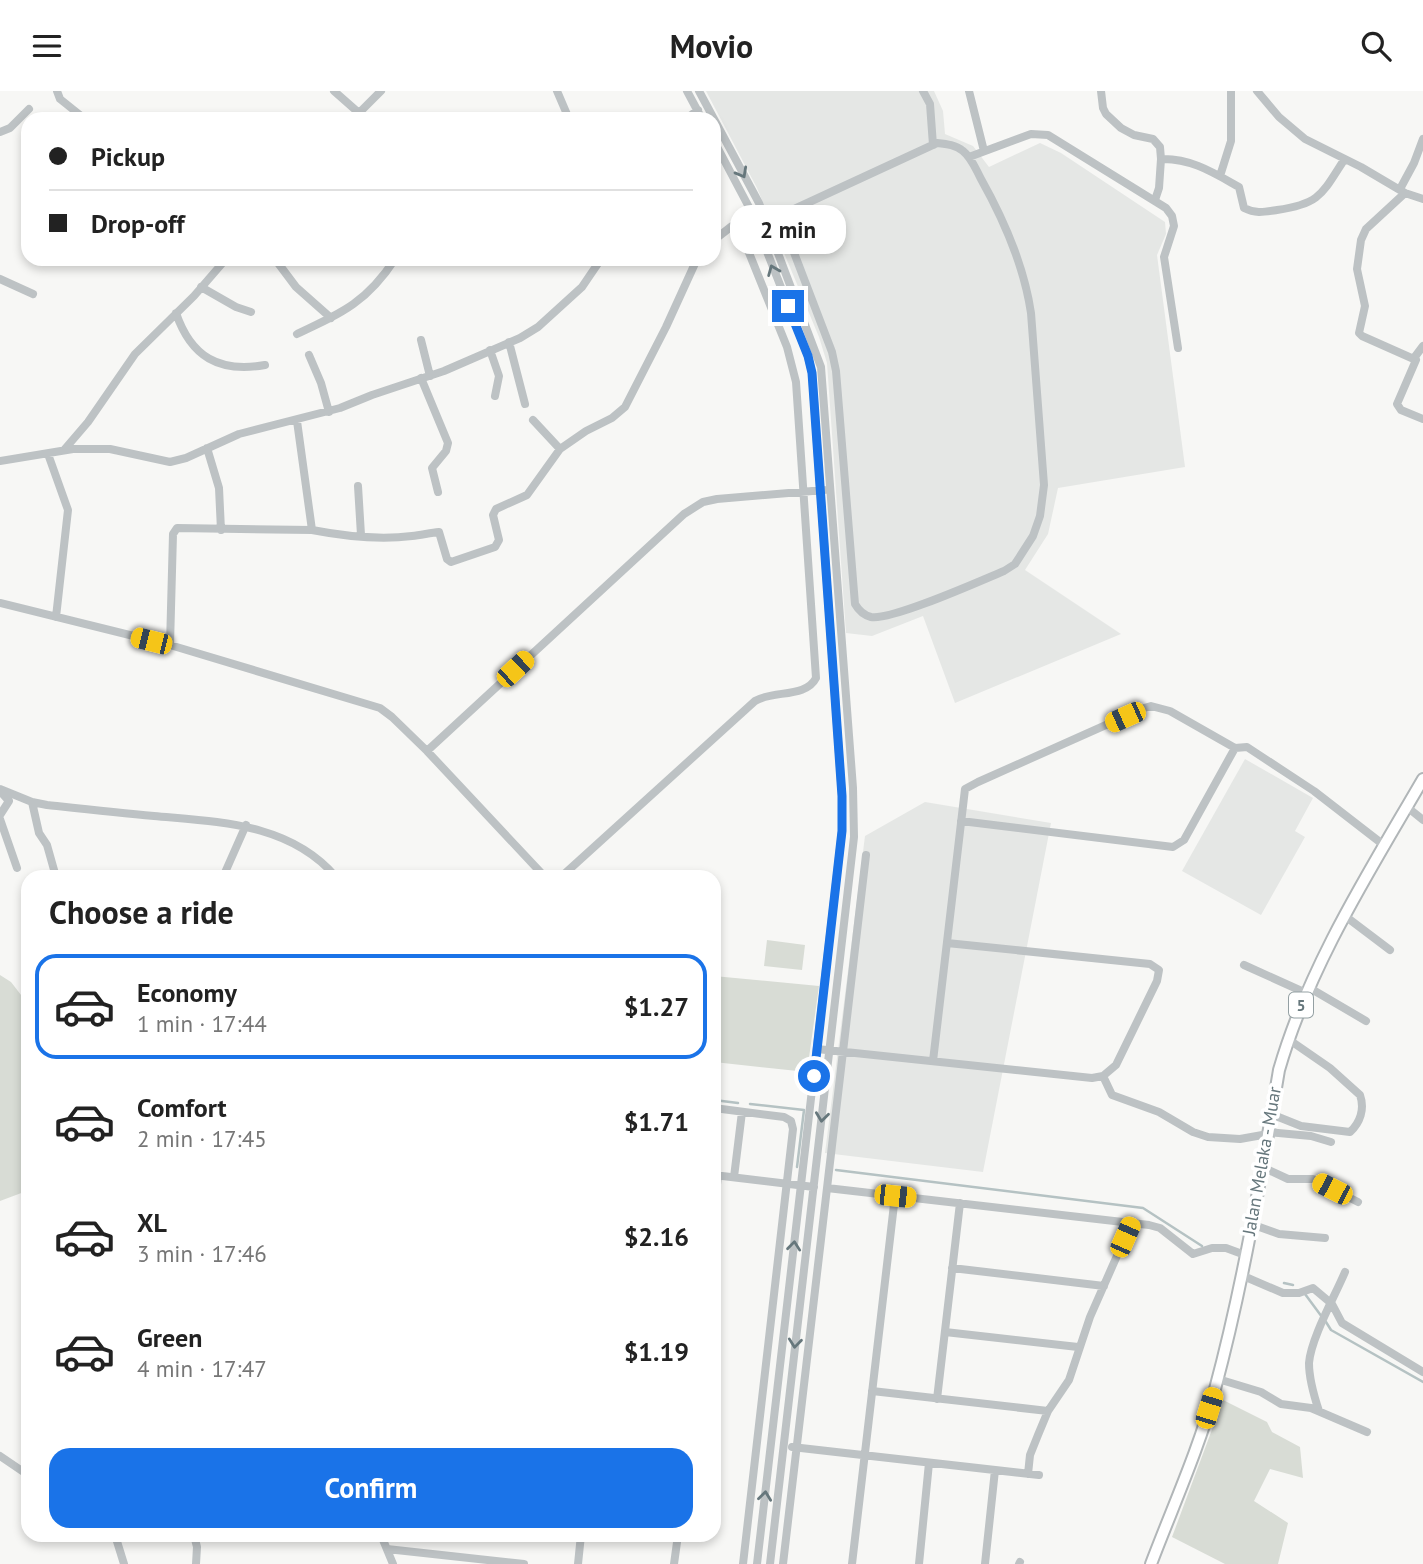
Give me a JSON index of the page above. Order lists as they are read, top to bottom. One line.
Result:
{"streets":{"main road":["5","Jalan Melaka - Muar"]},"page":{"header":"Movio","banner":["Pickup","Drop-off"],"bubble":"2 min","heading":"Choose a ride","list":[{"name":"Economy","note":"1 min · 17:44","value":"$1.27"},{"name":"Comfort","note":"2 min · 17:45","value":"$1.71"},{"name":"XL","note":"3 min · 17:46","value":"$2.16"},{"name":"Green","note":"4 min · 17:47","value":"$1.19"}],"buttons":"Confirm"}}
